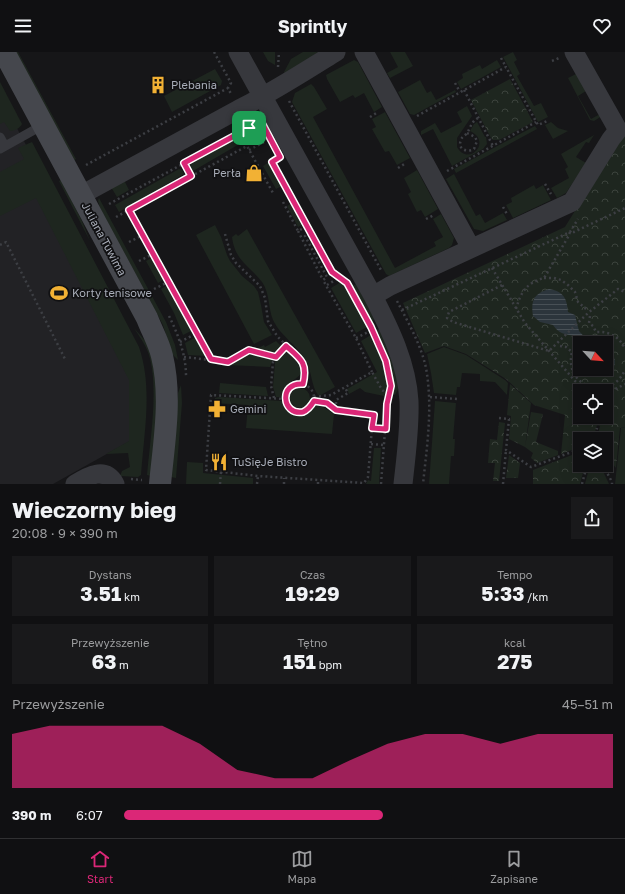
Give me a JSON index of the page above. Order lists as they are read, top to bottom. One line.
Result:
{"streets":{"street":["Juliana Tuwima"]},"places":{"building":["Plebania"],"shop":["Perła"],"sports":["Korty tenisowe"],"pharmacy":["Gemini"],"restaurant":["TuSięJe Bistro"]},"north":"bottom right","page":{"header":"Sprintly","heading":["Wieczorny bieg","20:08 · 9 × 390 m"],"stats":[["Dystans","3.51 km"],["Czas","19:29"],["Tempo","5:33 /km"],["Przewyższenie","63 m"],["Tętno","151 bpm"],["kcal","275"]],"chart":["Przewyższenie","45–51 m"],"list":[{"name":"390 m","note":"6:07"}],"tabs":["Start","Mapa","Zapisane"]}}
